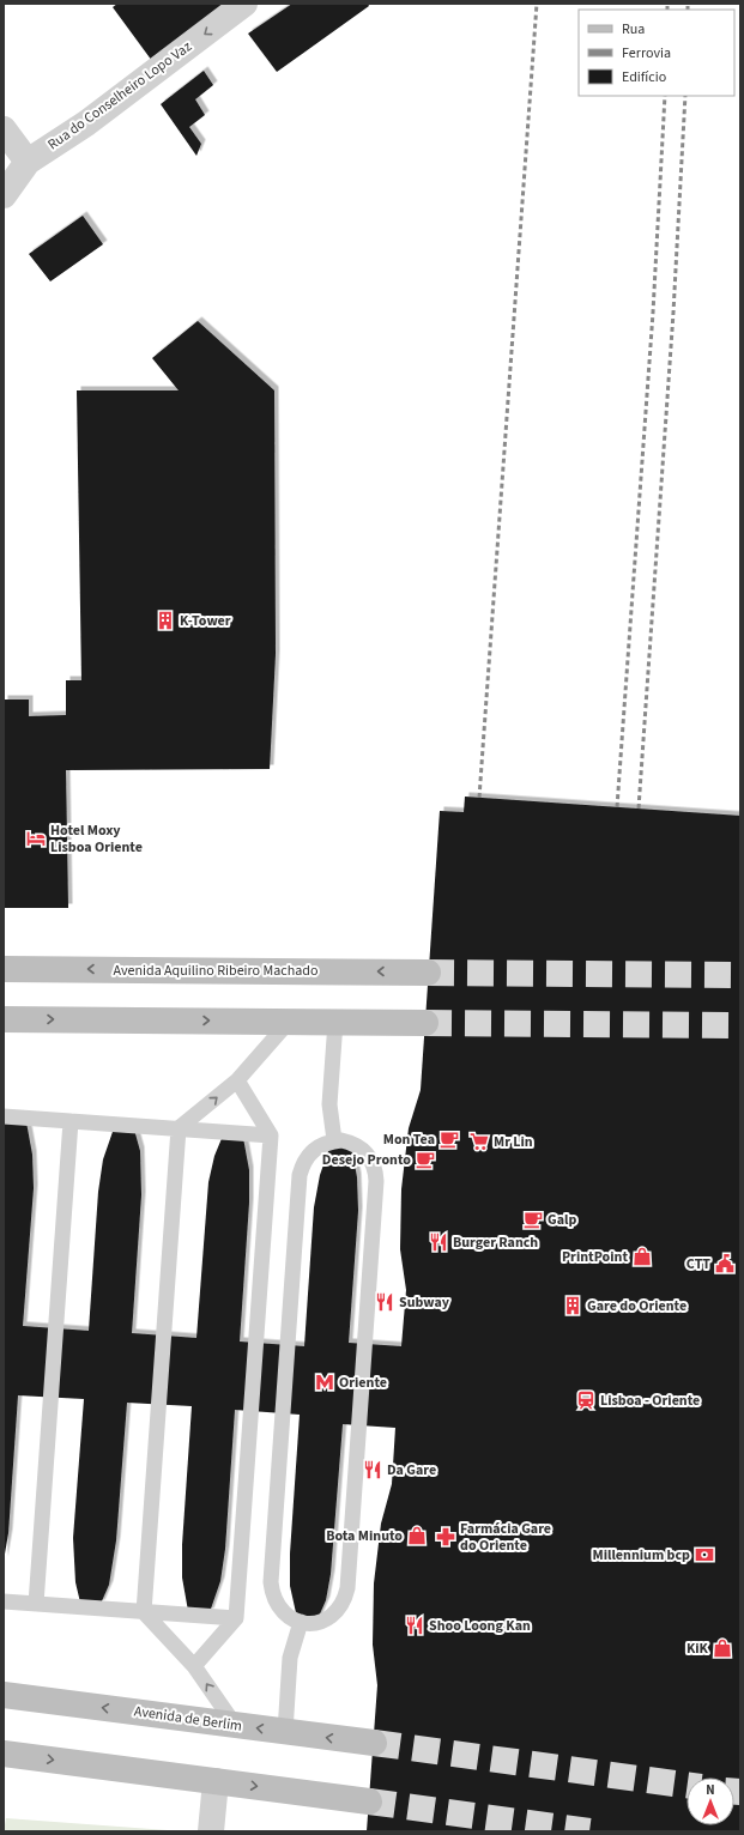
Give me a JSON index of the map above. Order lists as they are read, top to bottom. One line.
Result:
{"streets":{"main road":["Avenida Aquilino Ribeiro Machado","Avenida de Berlim"],"street":["Rua do Conselheiro Lopo Vaz"]},"one_way":["Rua do Conselheiro Lopo Vaz"],"places":{"building":["K-Tower","Gare do Oriente"],"hotel":["Hotel Moxy Lisboa Oriente"],"cafe":["Mon Tea","Desejo Pronto","Galp"],"supermarket":["Mr Lin"],"restaurant":["Burger Ranch","Subway","Da Gare","Shoo Loong Kan"],"shop":["PrintPoint","Bota Minuto","KiK"],"public building":["CTT"],"metro station":["Oriente"],"station":["Lisboa - Oriente"],"pharmacy":["Farmácia Gare do Oriente"],"bank":["Millennium bcp"]},"legend":["Rua","Ferrovia","Edifício"],"north":"top"}
